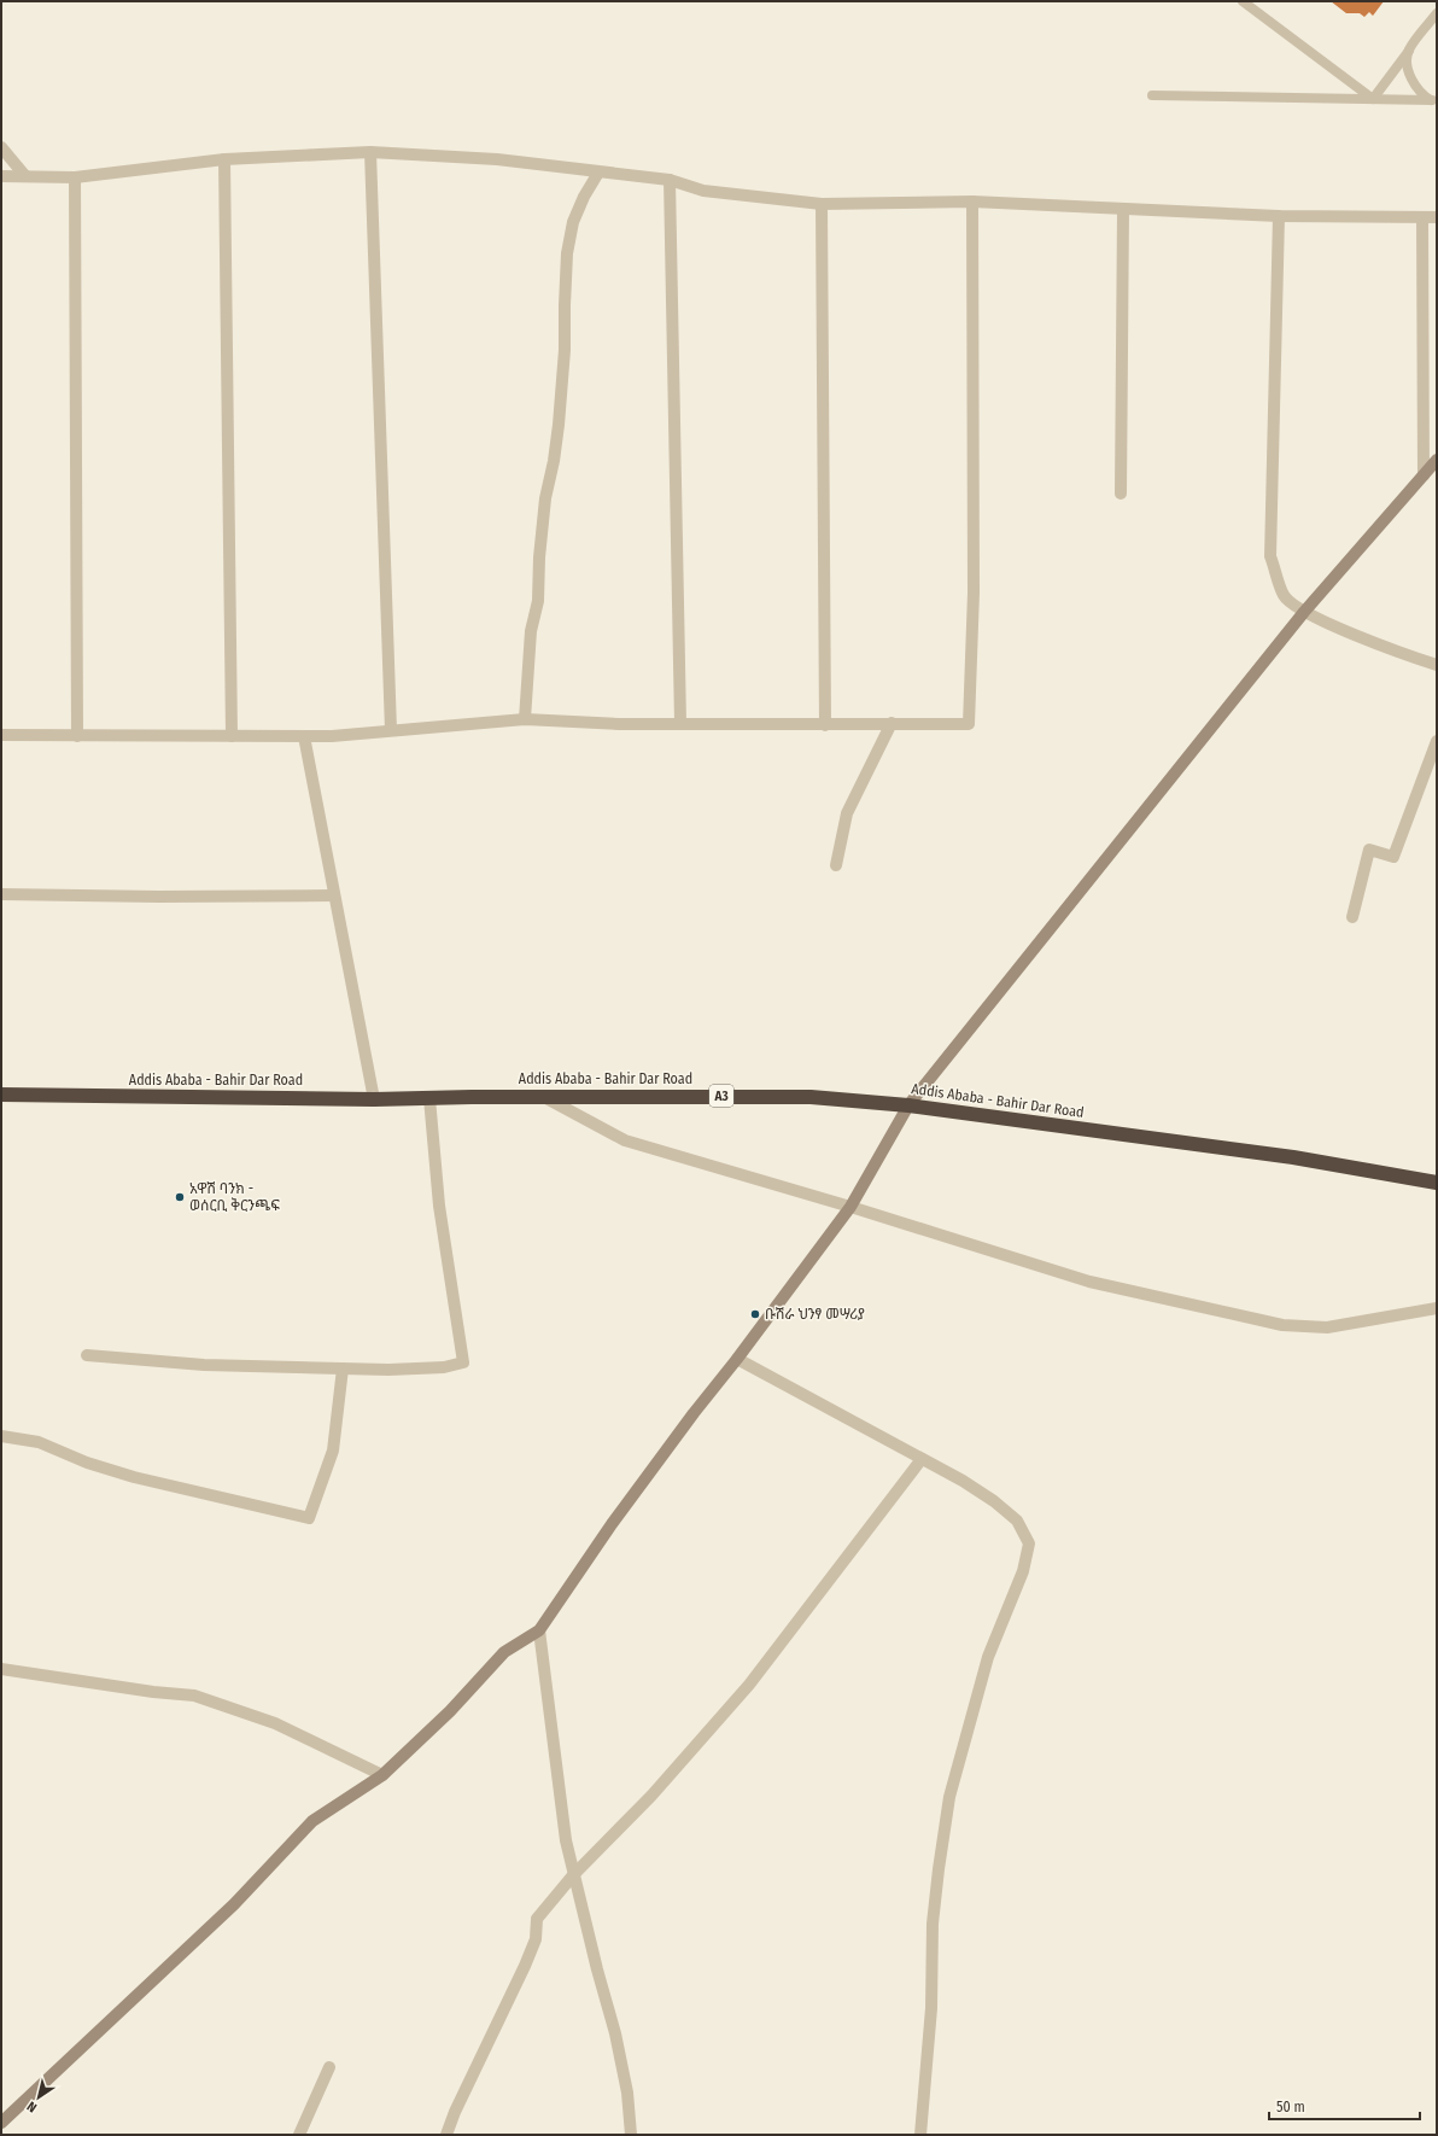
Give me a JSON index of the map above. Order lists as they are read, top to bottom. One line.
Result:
{"streets":{"highway":["Addis Ababa - Bahir Dar Road","A3"]},"places":["አዋሽ ባንክ - ወሰርቢ ቅርንጫፍ","ቡሽራ ህንፃ መሣሪያ"],"scale_bar":"50 m","north":"bottom left"}
